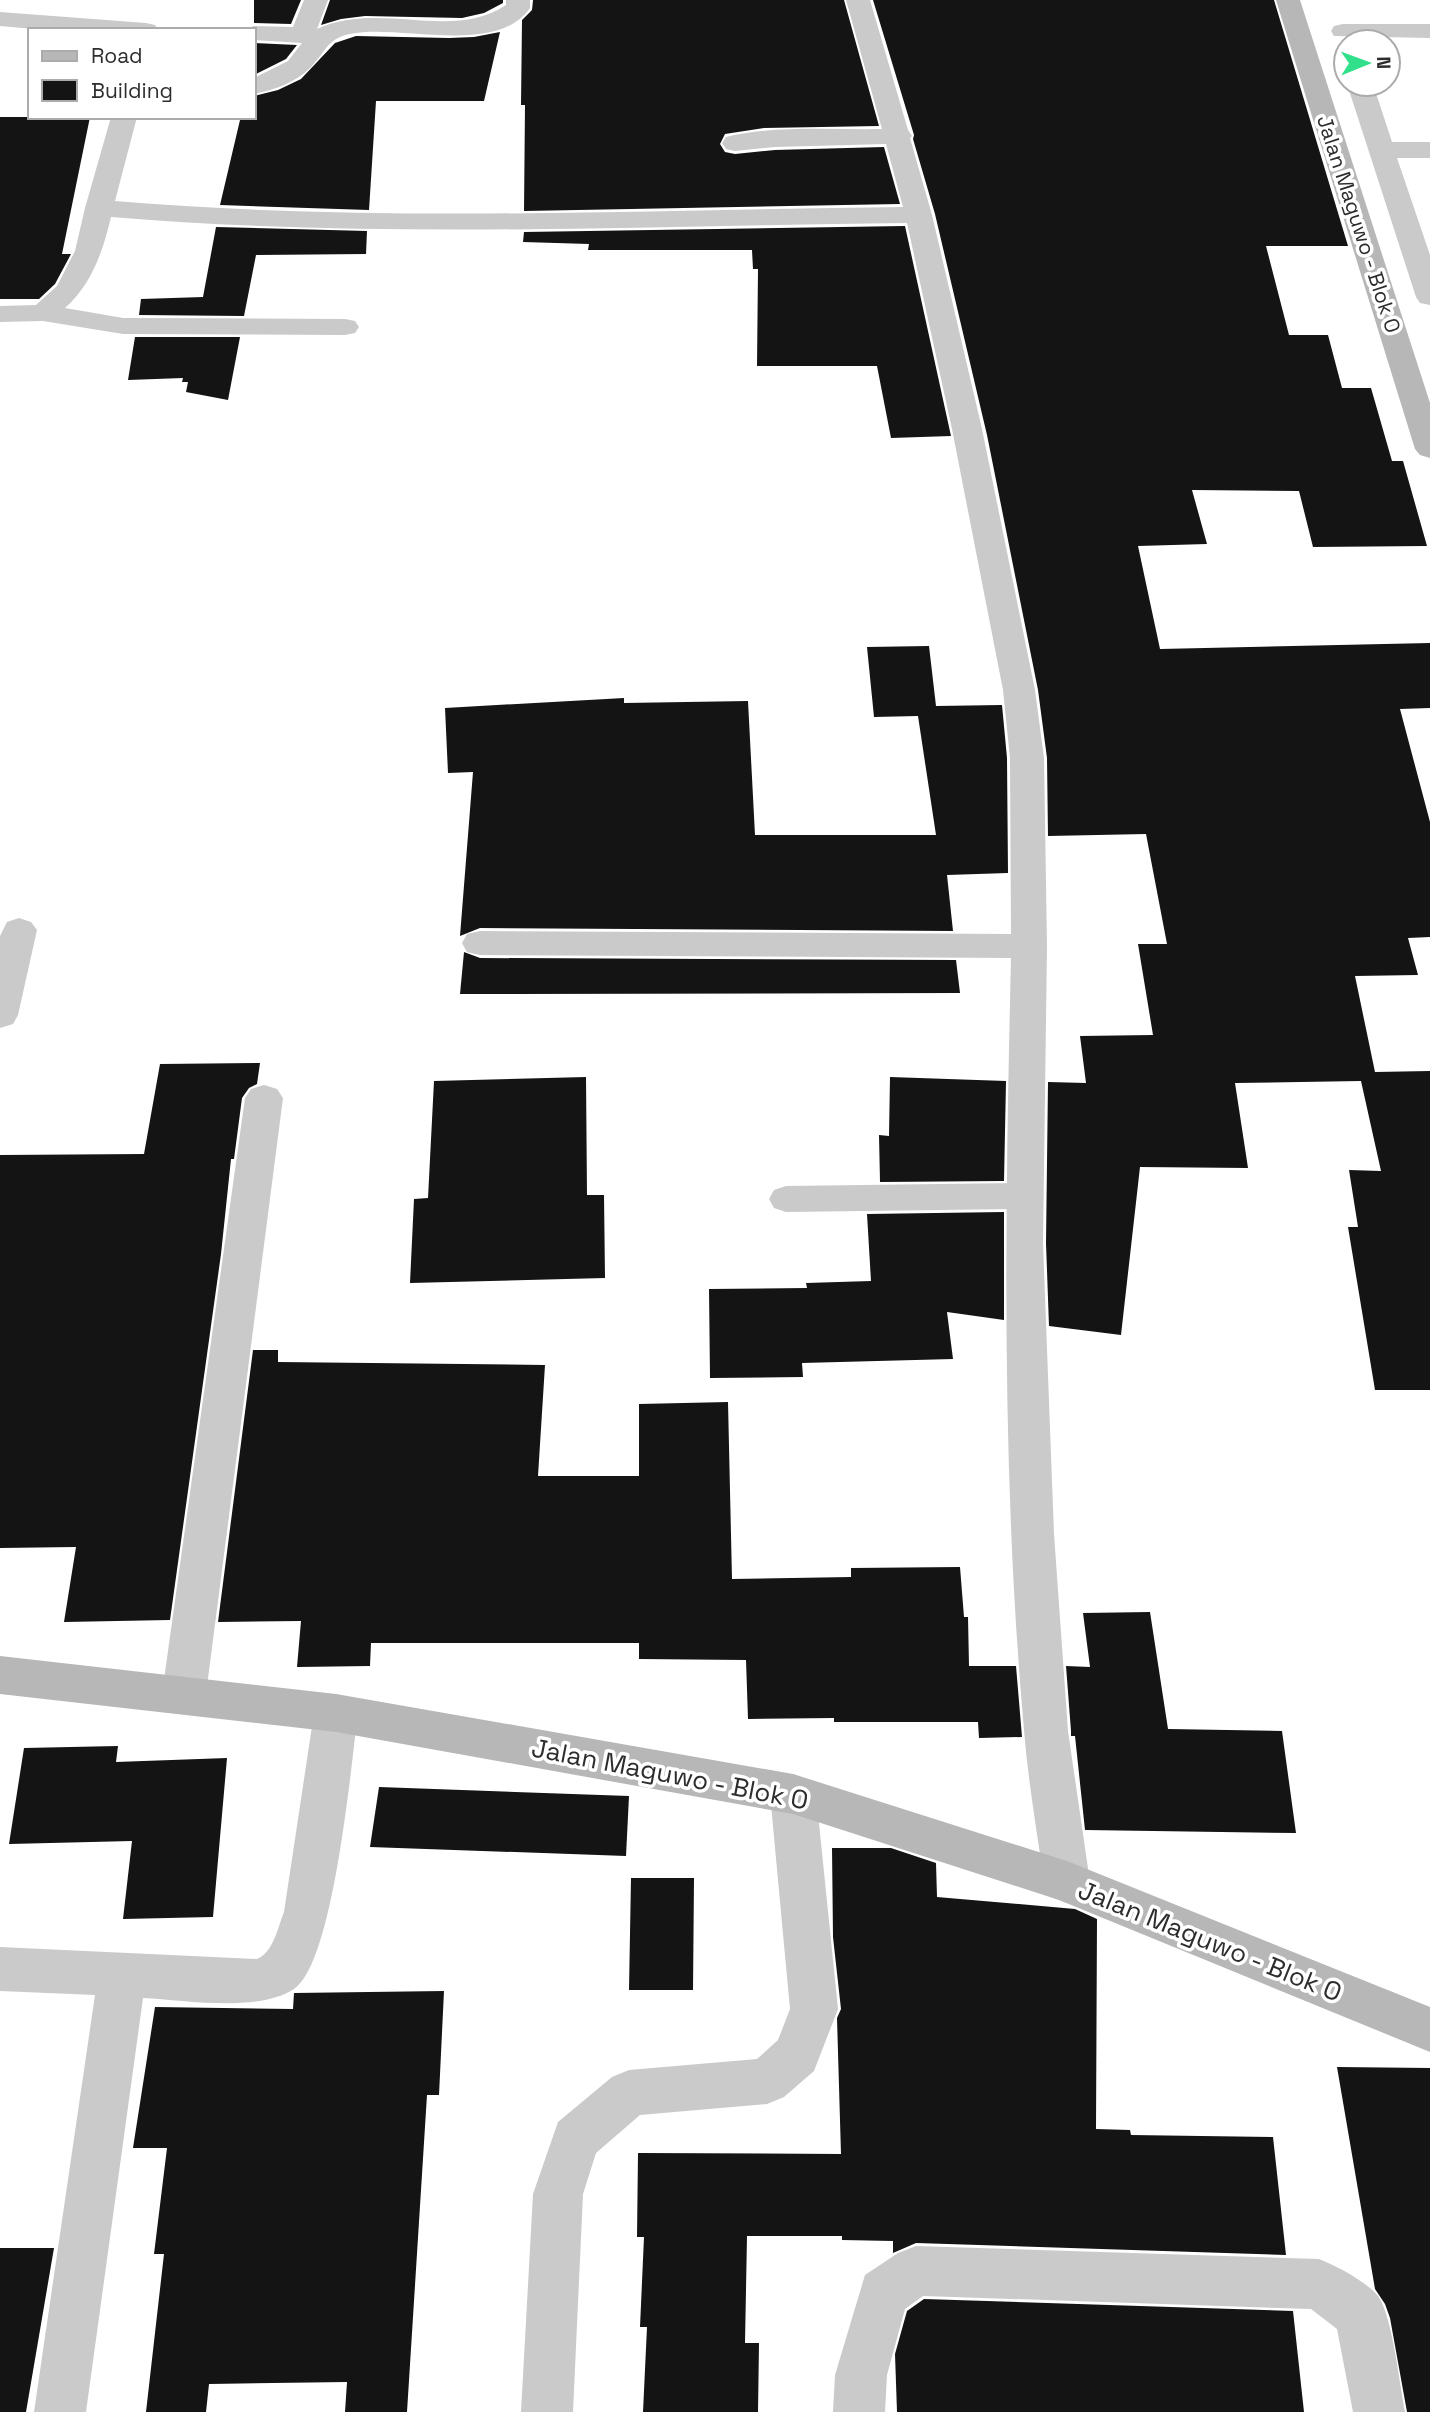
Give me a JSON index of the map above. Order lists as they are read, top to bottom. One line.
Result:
{"streets":{"main road":["Jalan Maguwo - Blok O"]},"legend":["Road","Building"],"north":"right"}
